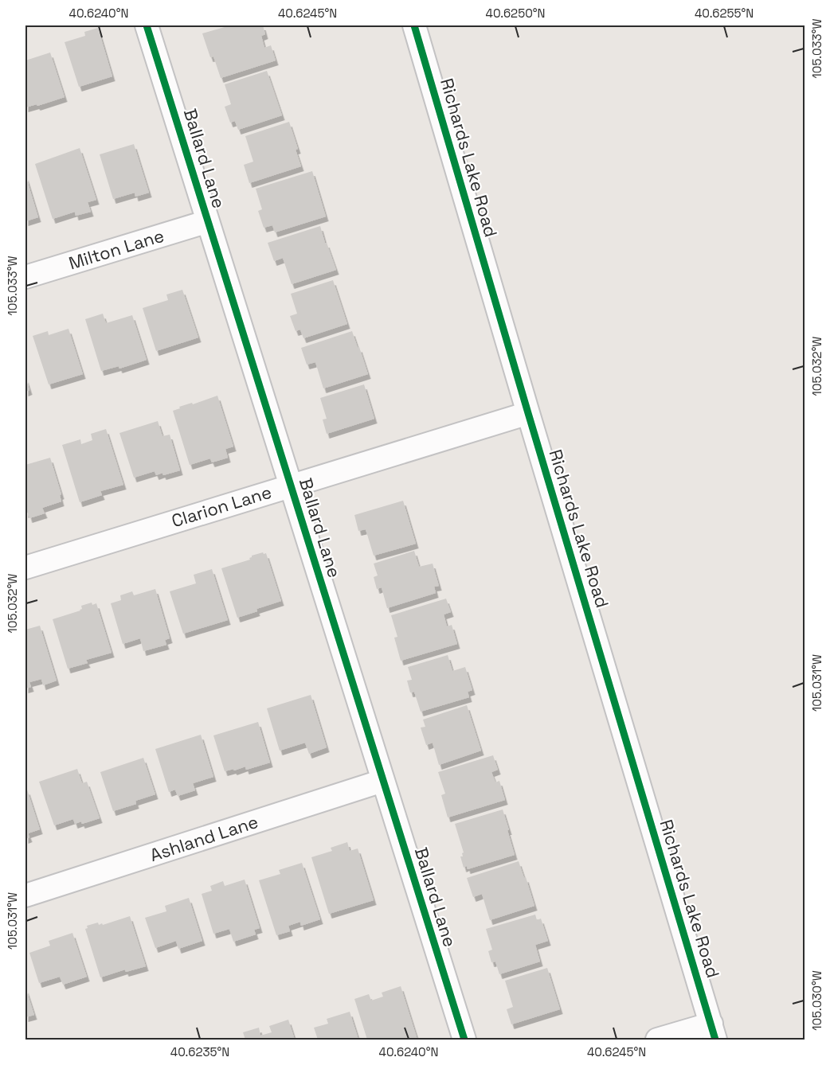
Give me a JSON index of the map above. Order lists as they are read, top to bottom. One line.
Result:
{"streets":{"street":["Richards Lake Road","Ballard Lane","Milton Lane","Clarion Lane","Ashland Lane"]},"crossings":[["Richards Lake Road","Clarion Lane"],["Ballard Lane","Milton Lane"],["Ballard Lane","Clarion Lane"],["Ballard Lane","Ashland Lane"]],"coordinates":["40.6240°N","40.6245°N","40.6250°N","40.6255°N","105.033°W","105.032°W","105.031°W","105.030°W","40.6235°N"]}
